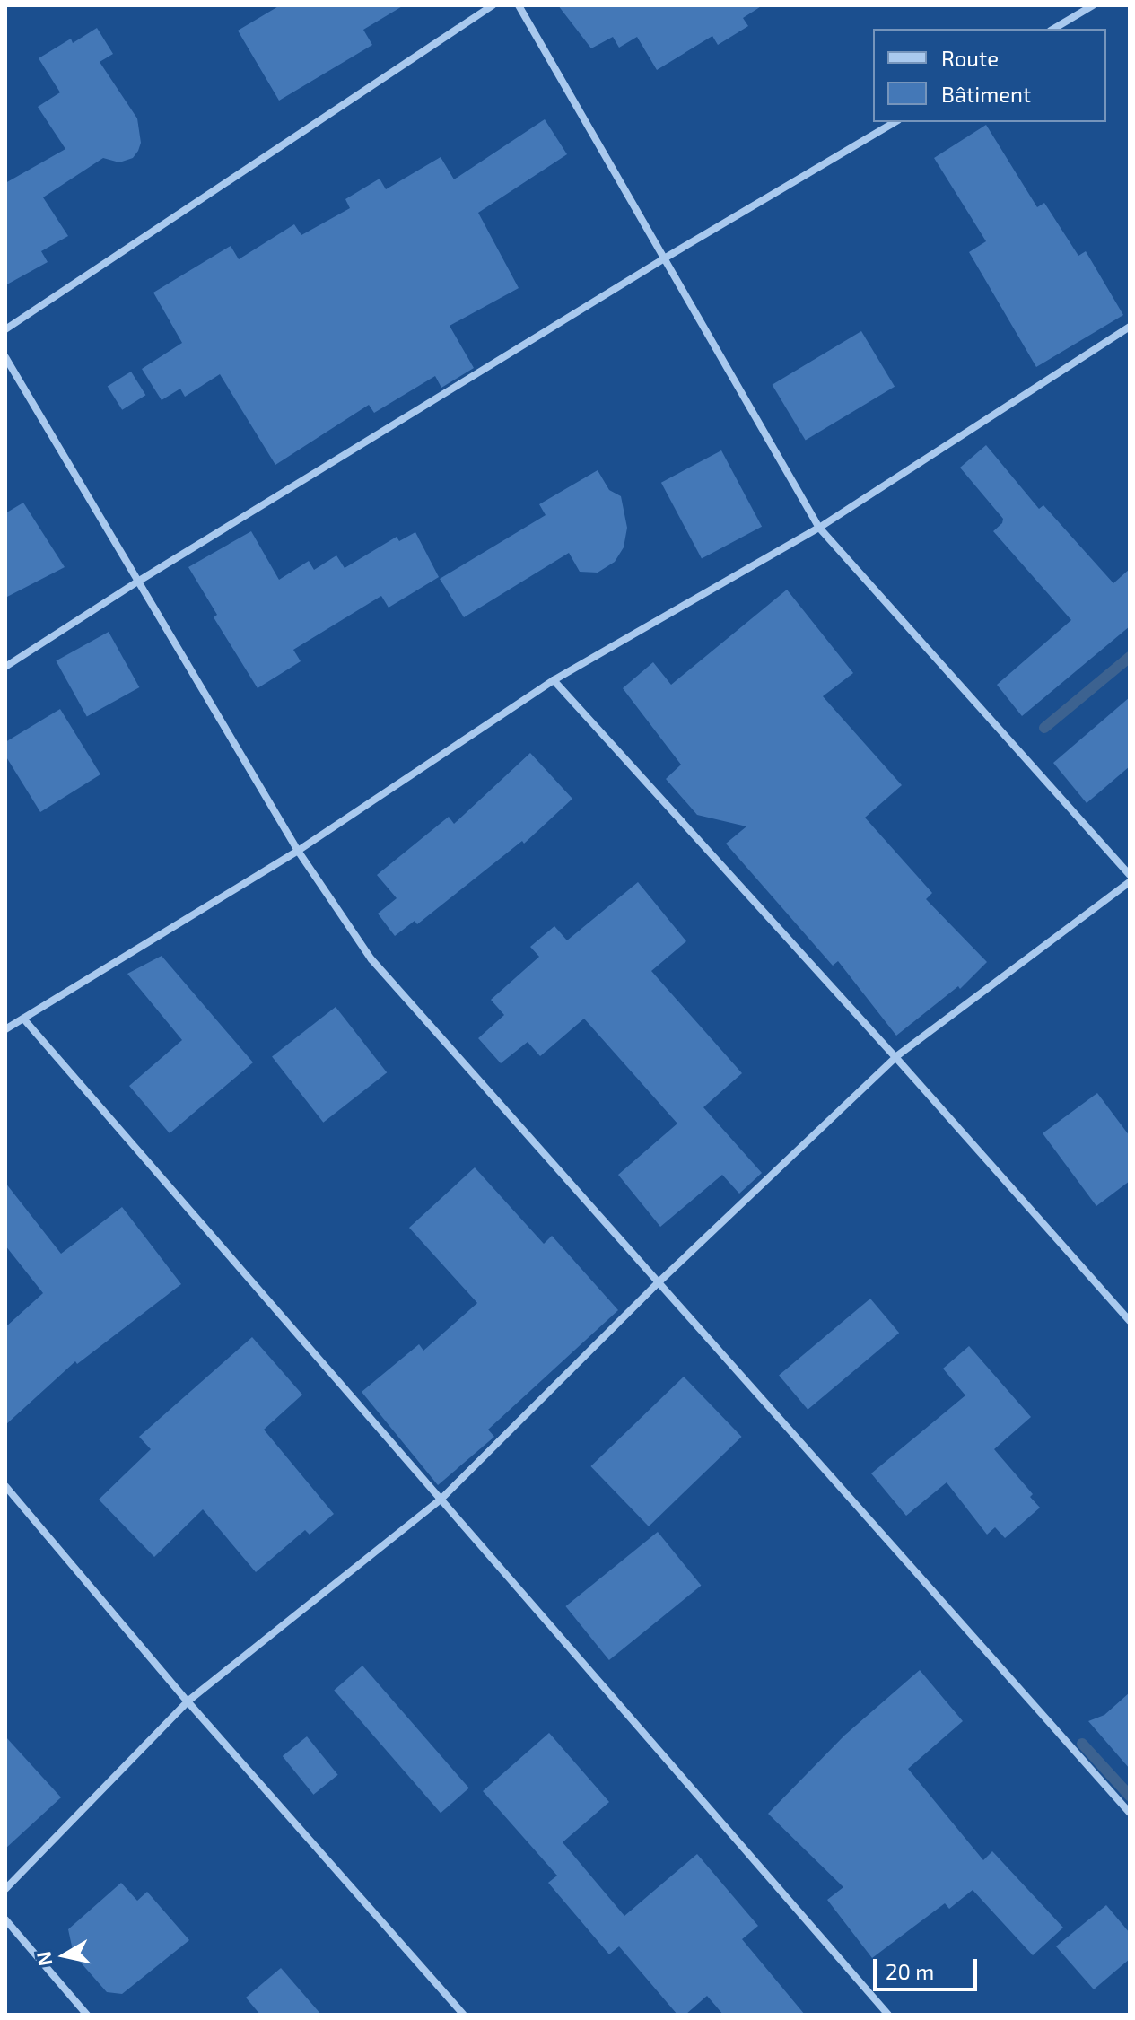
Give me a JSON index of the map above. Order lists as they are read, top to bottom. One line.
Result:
{"legend":["Route","Bâtiment"],"scale_bar":"20 m","north":"left"}
